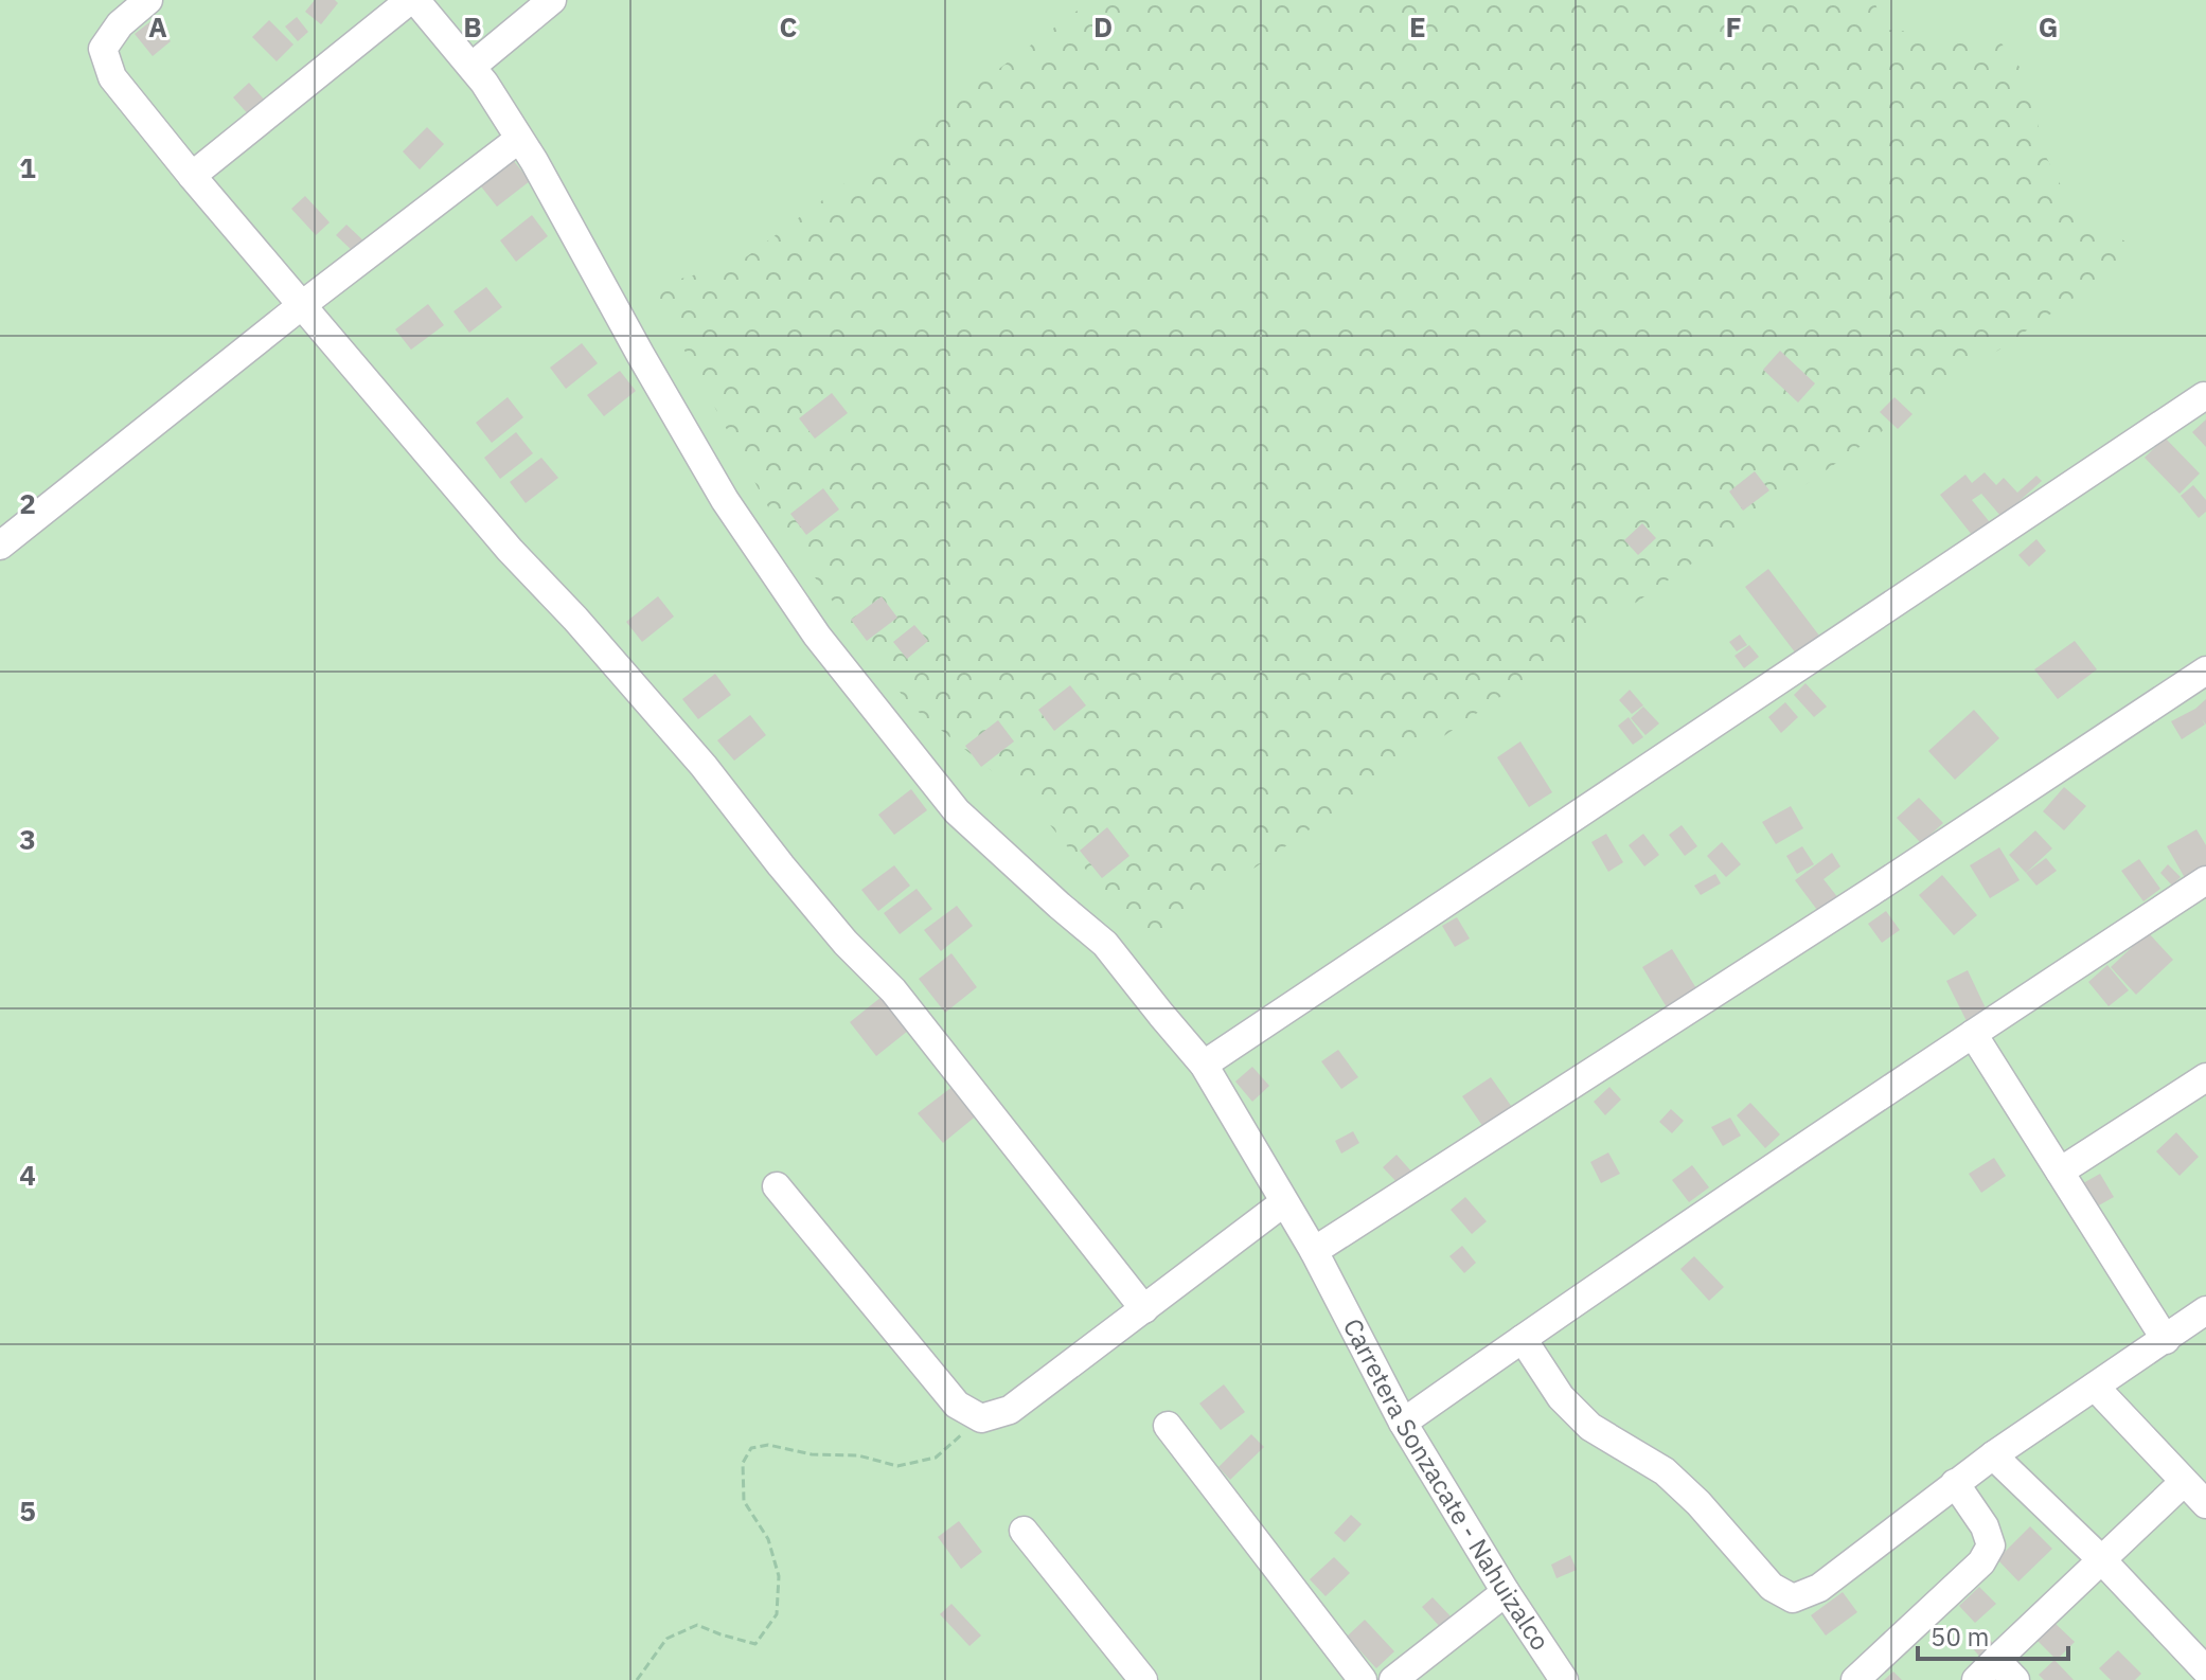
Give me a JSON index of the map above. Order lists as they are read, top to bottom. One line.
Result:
{"streets":{"street":["Carretera Sonzacate - Nahuizalco"]},"scale_bar":"50 m","grid":{"columns":["A","B","C","D","E","F","G"],"rows":["1","2","3","4","5"]}}
